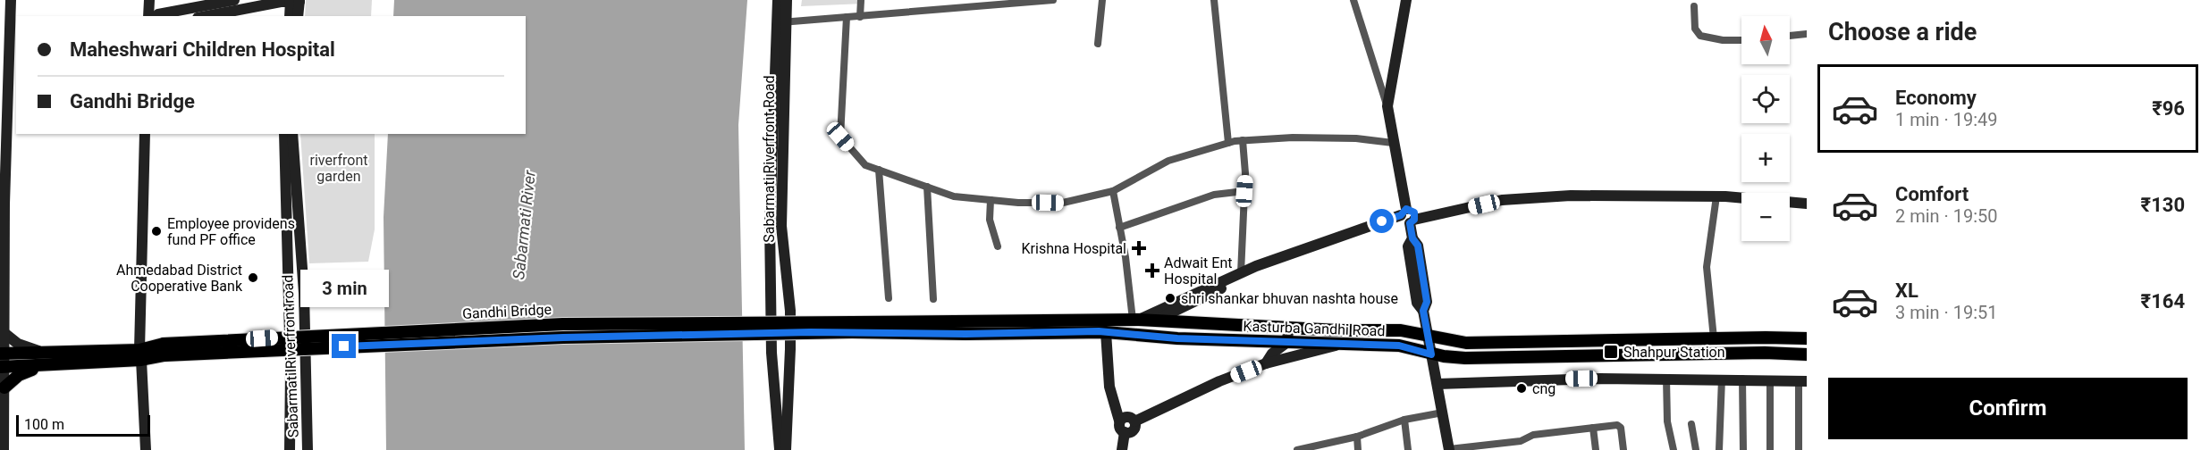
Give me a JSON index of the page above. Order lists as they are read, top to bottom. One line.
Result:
{"streets":{"main road":["Gandhi Bridge","Kasturba Gandhi Road"],"street":["Sabarmati Riverfront Road","Sabarmati Riverfront road"]},"crossings":[["Gandhi Bridge","Kasturba Gandhi Road"]],"water":["Sabarmati River"],"parks":["riverfront garden"],"places":{"other":["Employee providens fund PF office","Ahmedabad District Cooperative Bank","shri shankar bhuvan nashta house","cng"],"health":["Krishna Hospital","Adwait Ent Hospital"],"transit":["Shahpur Station"]},"scale_bar":"100 m","north":"top","page":{"heading":"Choose a ride","map_buttons":["+","−"],"banner":["Maheshwari Children Hospital","Gandhi Bridge"],"list":[{"name":"Economy","note":"1 min · 19:49","value":"₹96"},{"name":"Comfort","note":"2 min · 19:50","value":"₹130"},{"name":"XL","note":"3 min · 19:51","value":"₹164"}],"bubble":"3 min","buttons":"Confirm","scale":"100 m"}}
